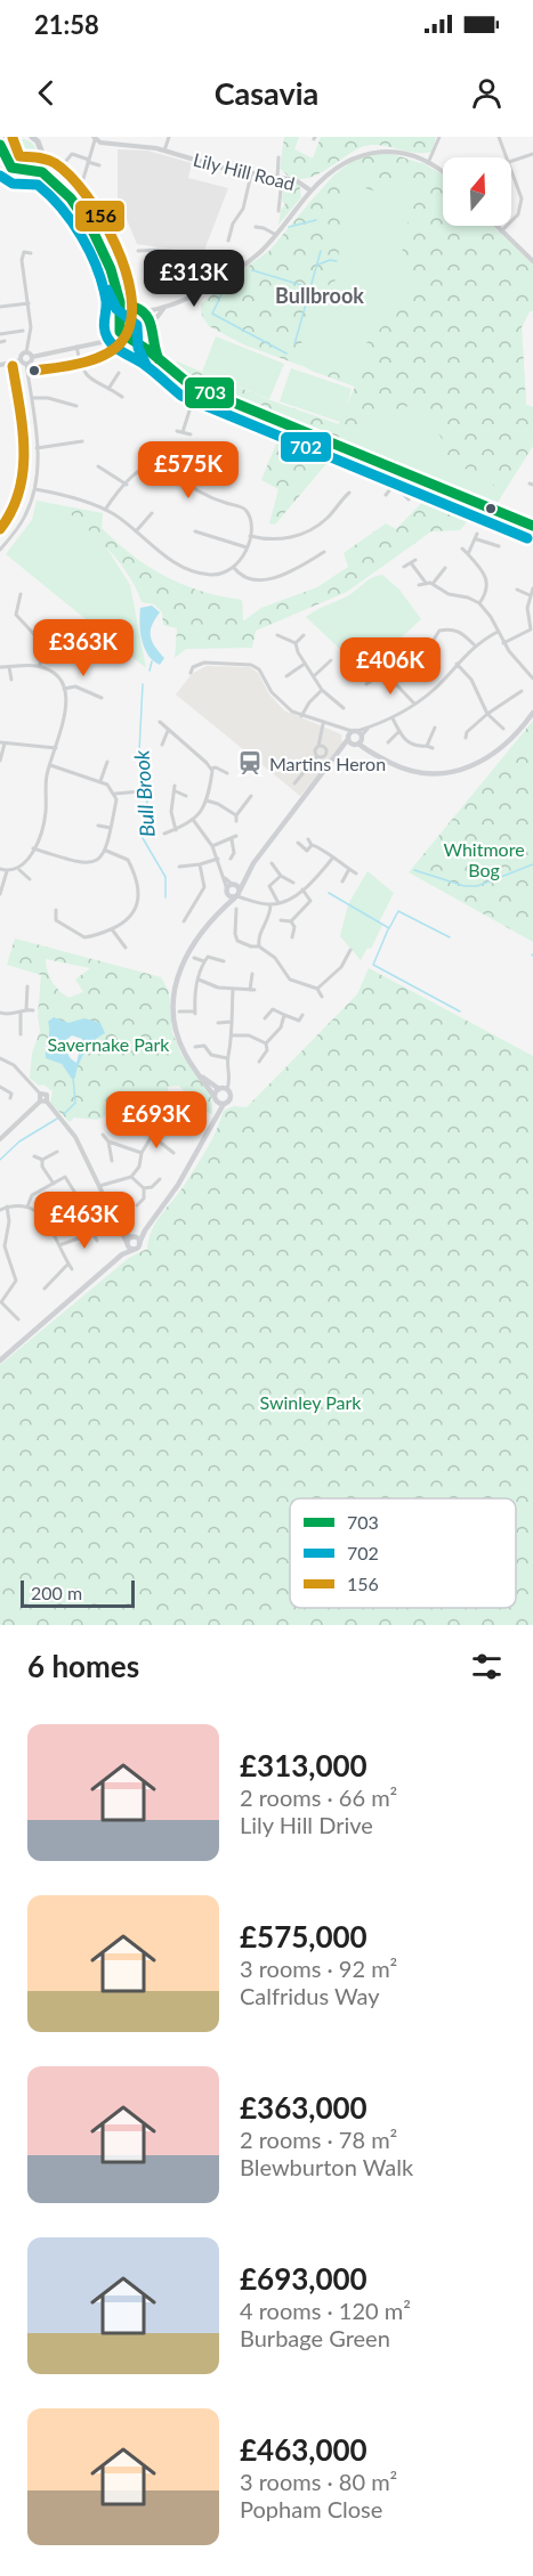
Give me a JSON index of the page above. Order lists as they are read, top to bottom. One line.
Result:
{"streets":{"street":["Lily Hill Road"]},"districts":["Bullbrook"],"water":["Bull Brook"],"parks":["Whitmore Bog","Savernake Park","Swinley Park"],"places":{"station":["Martins Heron"]},"lines":["transit line 156","transit line 703","transit line 702"],"legend":["703","702","156"],"scale_bar":"200 m","north":"top","page":{"status":"21:58","header":"Casavia","price":["£313K","£575K","£363K","£406K","£693K","£463K"],"scale":"200 m","heading":"6 homes","list":[{"name":"£313,000","note":"2 rooms · 66 m² · Lily Hill Drive"},{"name":"£575,000","note":"3 rooms · 92 m² · Calfridus Way"},{"name":"£363,000","note":"2 rooms · 78 m² · Blewburton Walk"},{"name":"£693,000","note":"4 rooms · 120 m² · Burbage Green"},{"name":"£463,000","note":"3 rooms · 80 m² · Popham Close"}]}}
